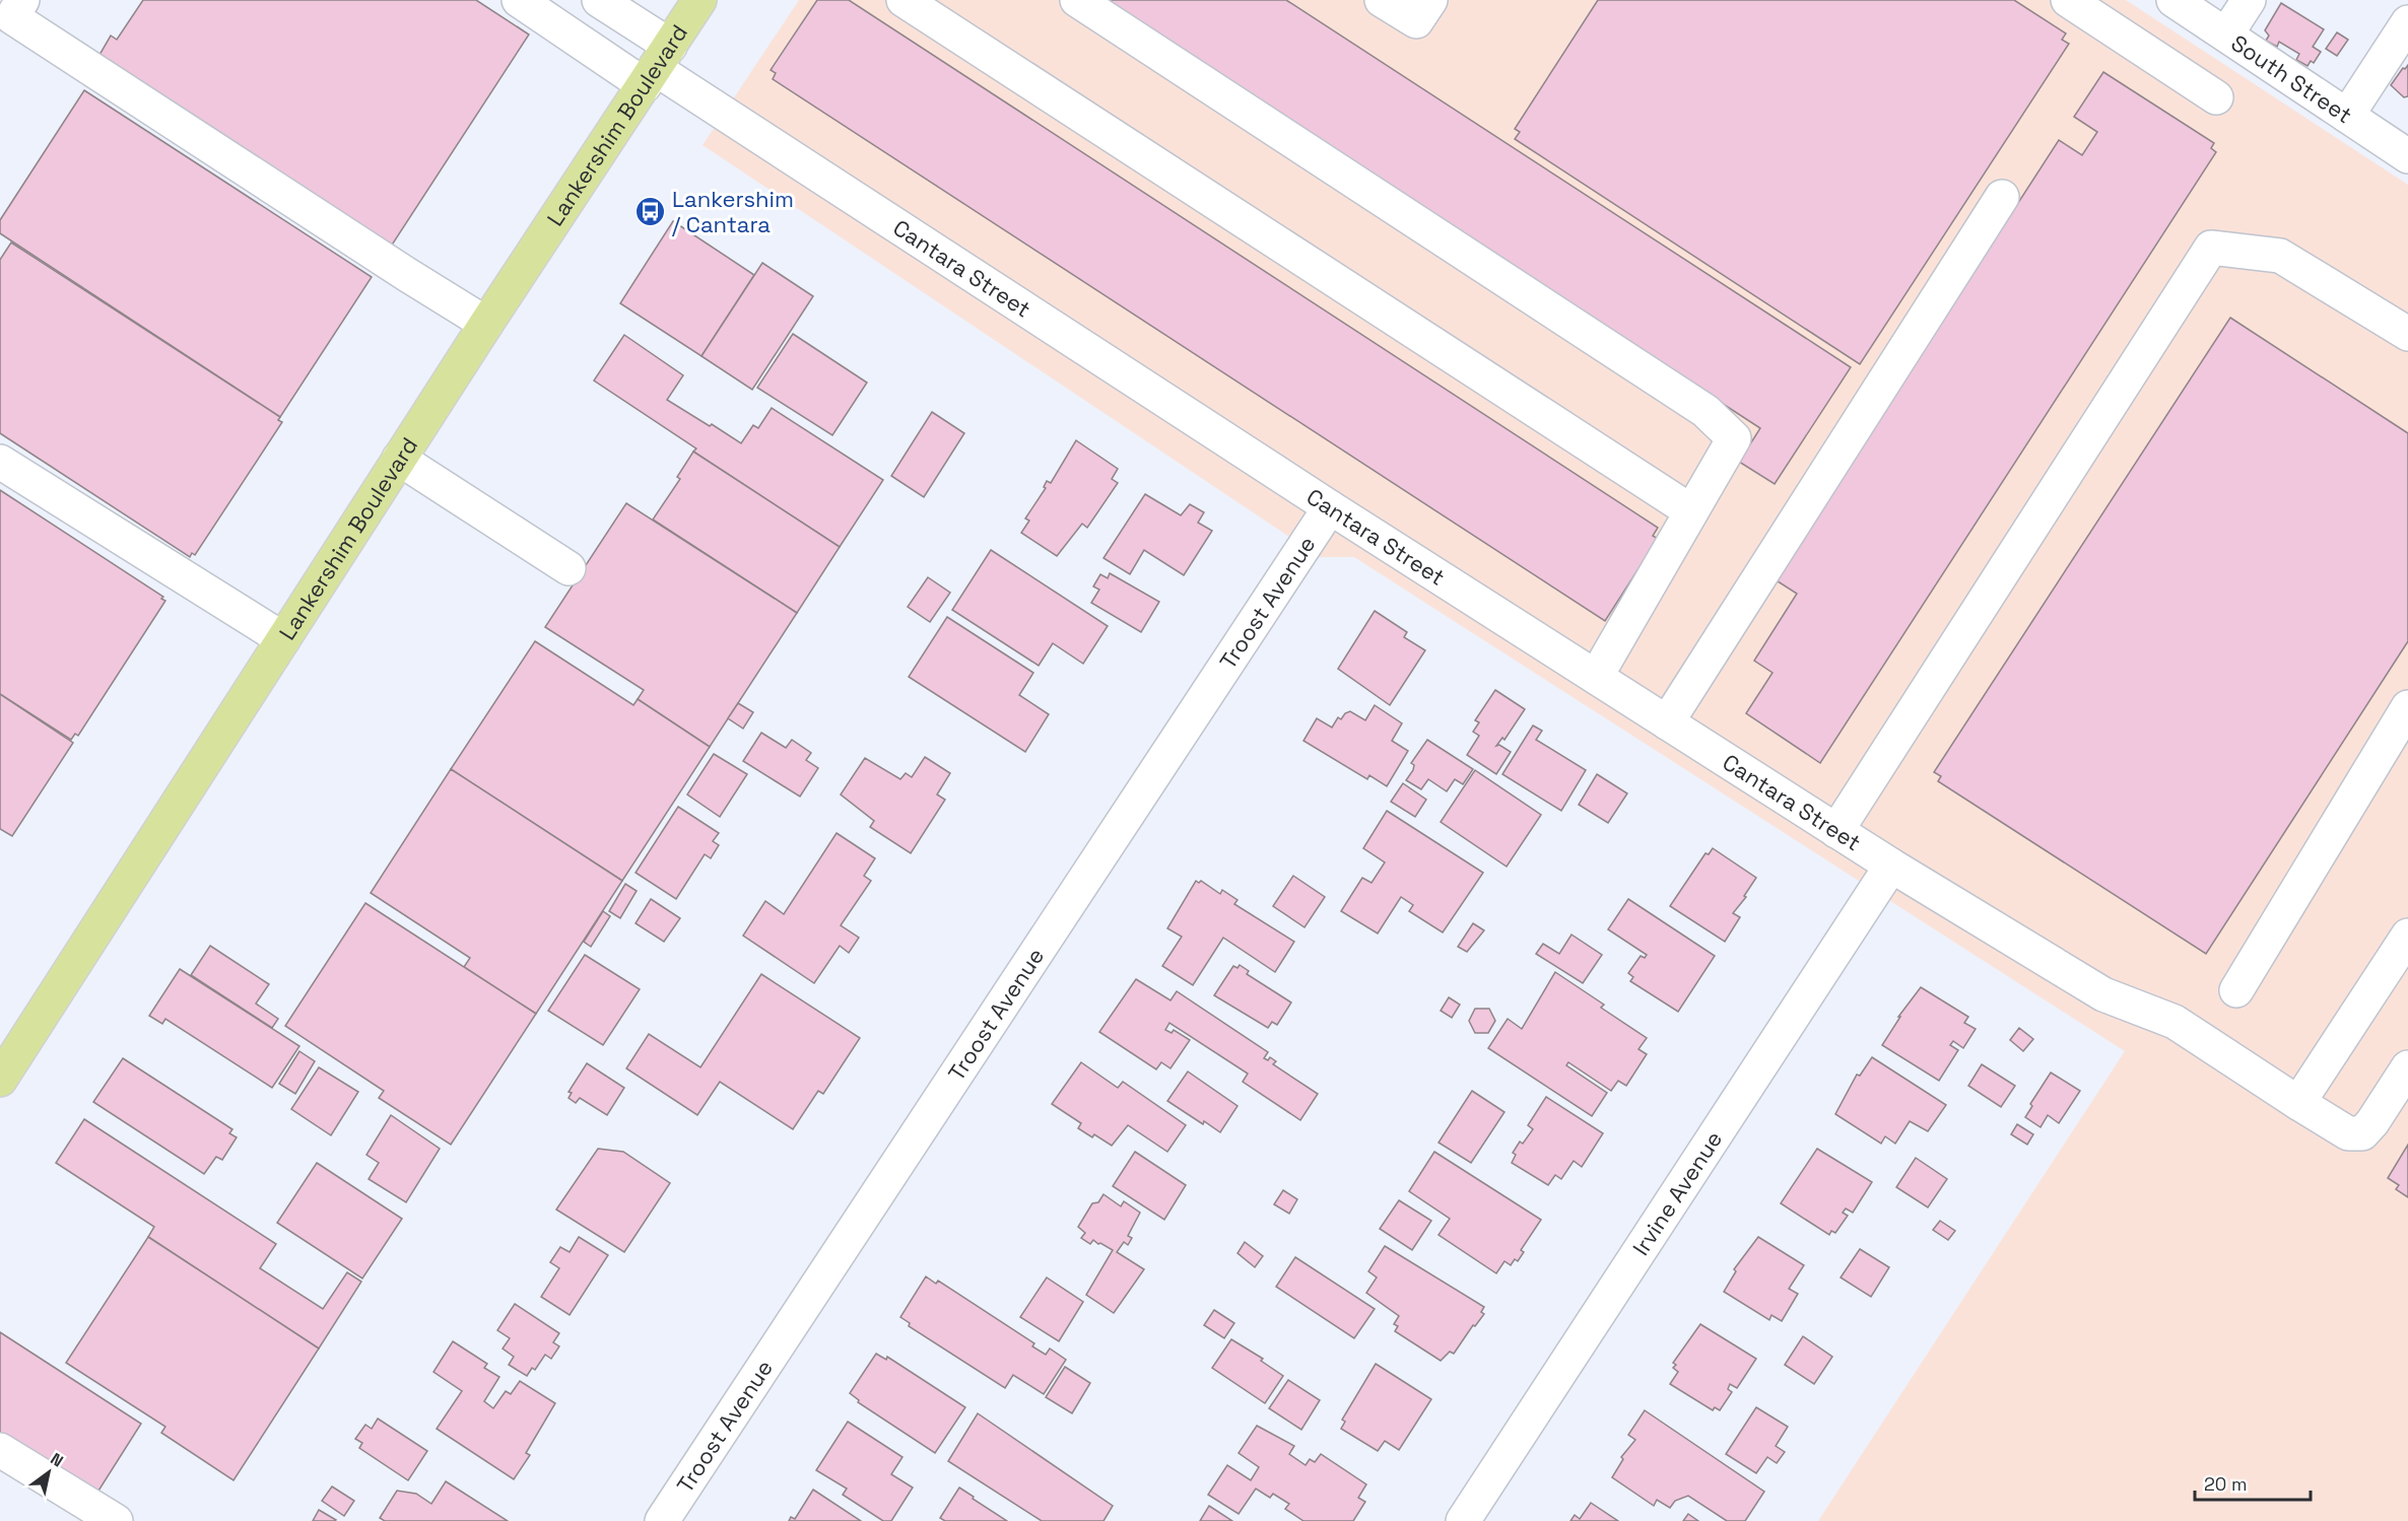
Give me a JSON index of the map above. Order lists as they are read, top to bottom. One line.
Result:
{"streets":{"main road":["Lankershim Boulevard"],"street":["South Street","Cantara Street","Troost Avenue","Irvine Avenue"]},"crossings":[["Lankershim Boulevard","Cantara Street"],["Cantara Street","Troost Avenue"],["Cantara Street","Irvine Avenue"]],"places":{"bus stop":["Lankershim / Cantara"]},"scale_bar":"20 m","north":"top right"}
